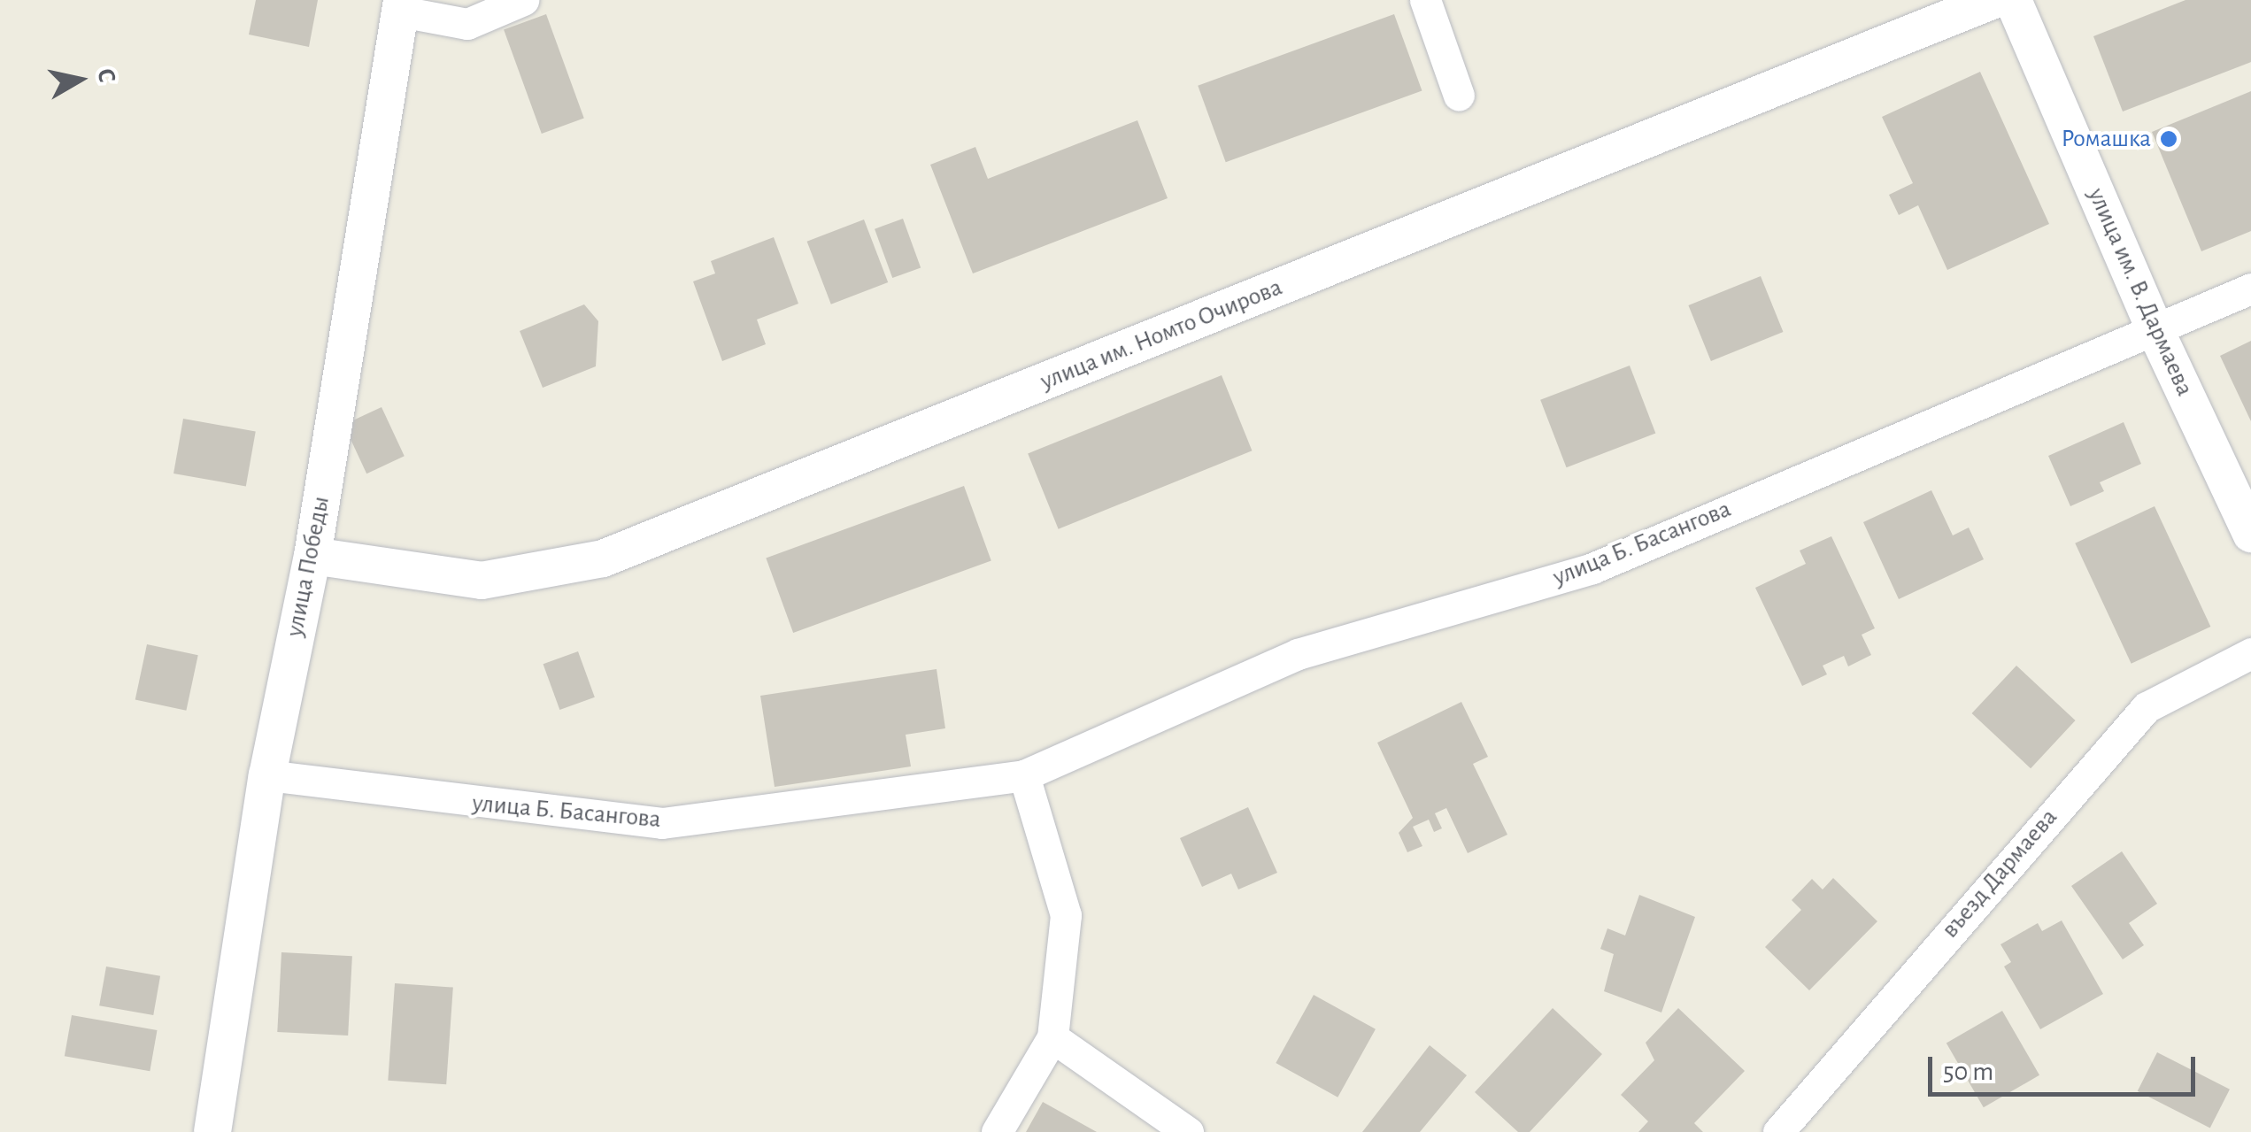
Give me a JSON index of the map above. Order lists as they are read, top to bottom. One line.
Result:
{"streets":{"street":["улица им. В. Дармаева","улица им. Номто Очирова","улица Б. Басангова","улица Победы","въезд Дармаева"]},"crossings":[["улица им. В. Дармаева","улица Б. Басангова"],["улица им. Номто Очирова","улица Победы"],["улица Б. Басангова","улица Победы"]],"places":["Ромашка"],"scale_bar":"50 m","north":"right"}
